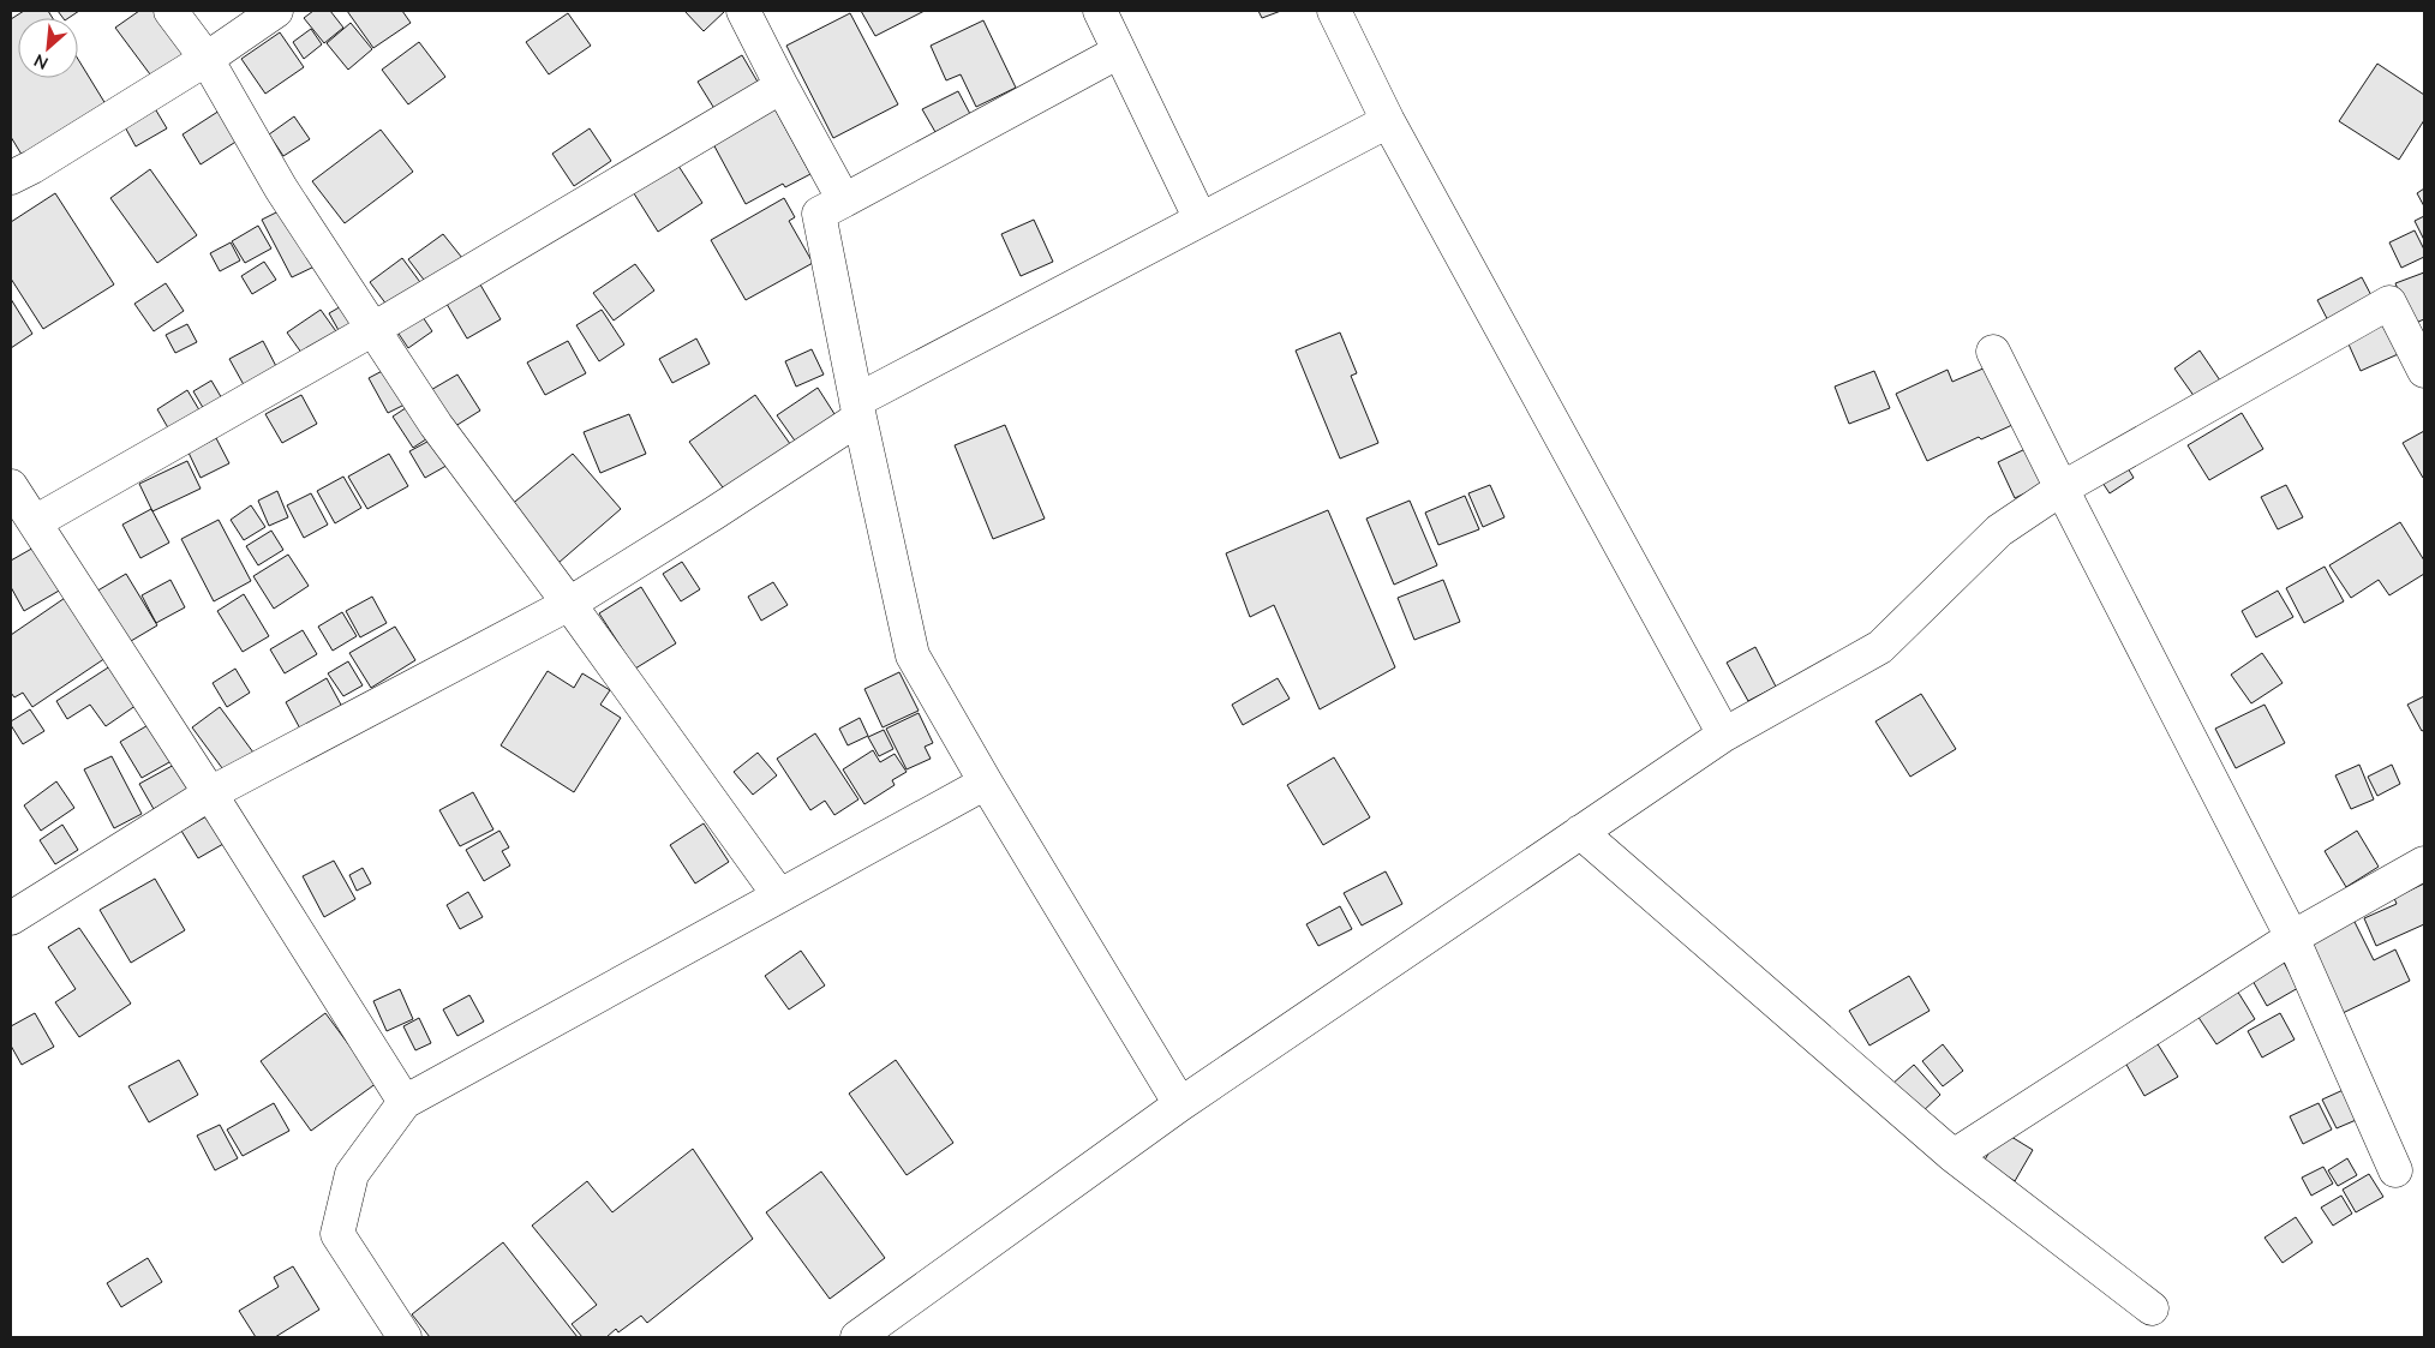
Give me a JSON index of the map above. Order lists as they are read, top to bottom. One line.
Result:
{"north":"bottom left"}
